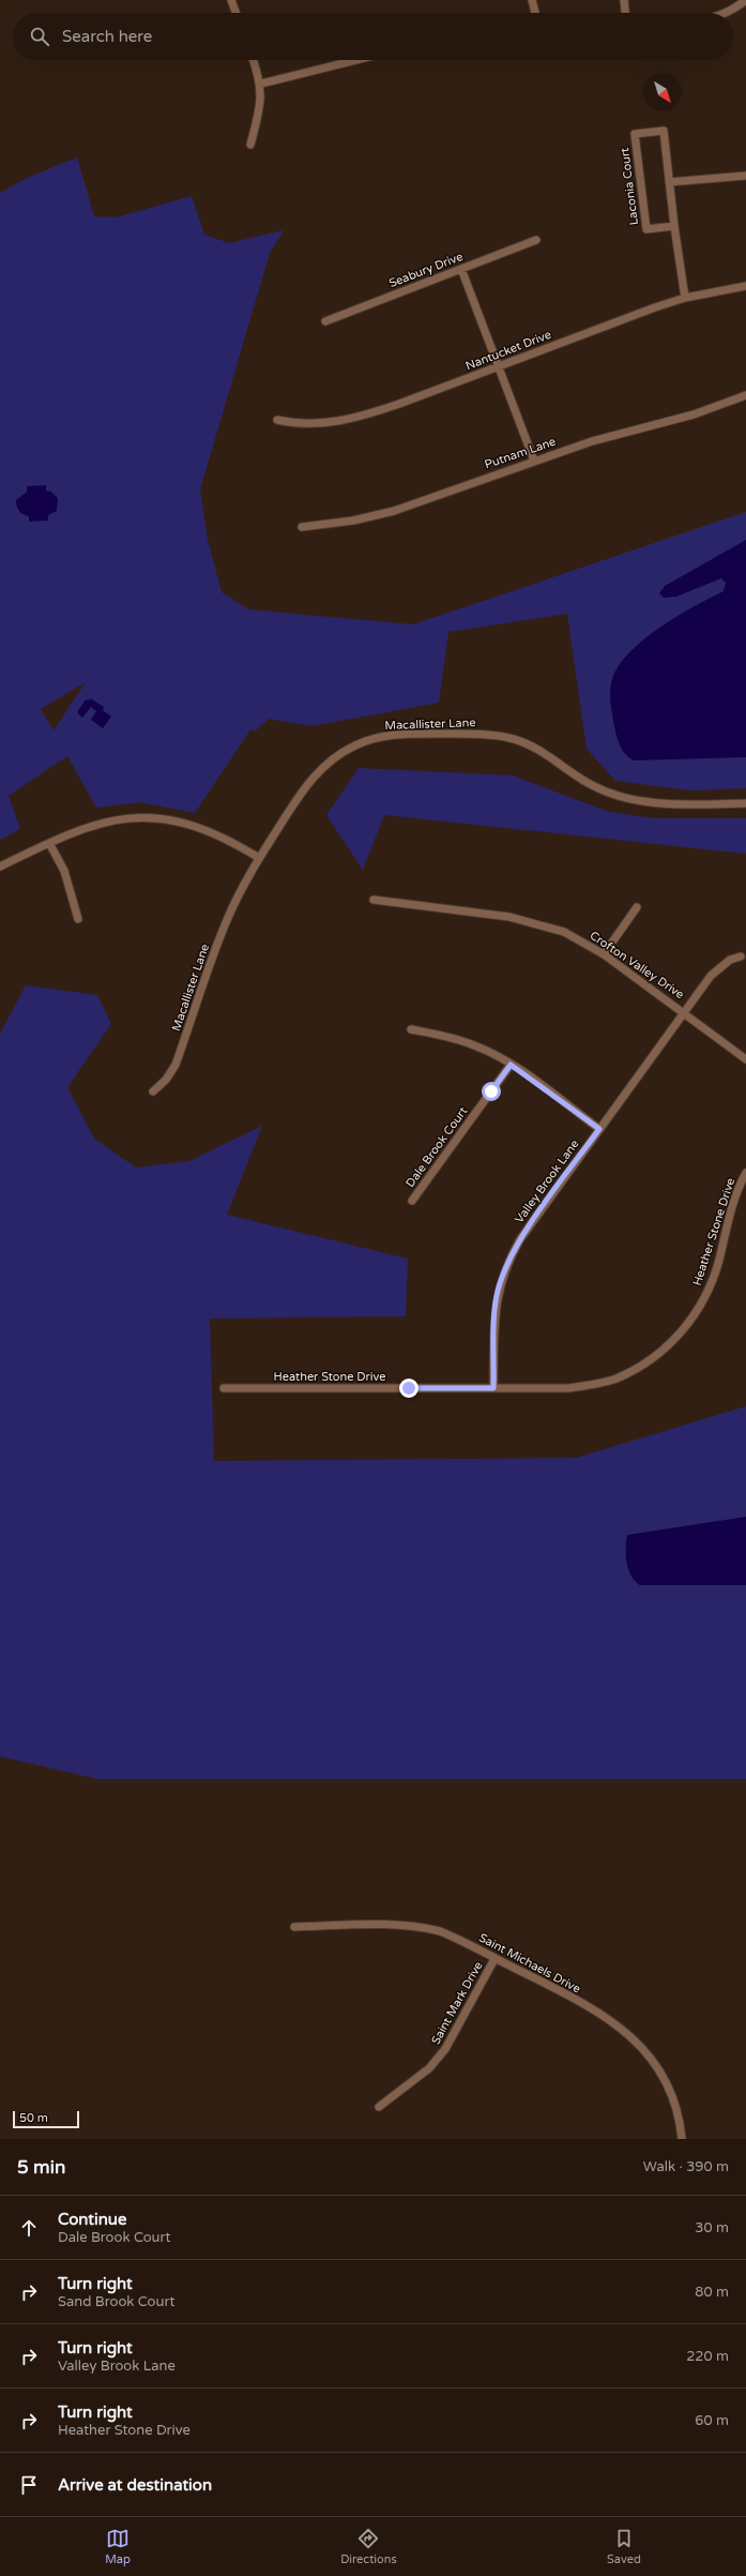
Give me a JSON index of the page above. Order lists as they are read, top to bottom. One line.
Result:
{"streets":{"street":["Laconia Court","Seabury Drive","Nantucket Drive","Putnam Lane","Macallister Lane","Crofton Valley Drive","Dale Brook Court","Valley Brook Lane","Heather Stone Drive","Saint Michaels Drive","Saint Mark Drive"]},"crossings":[["Laconia Court","Nantucket Drive"],["Crofton Valley Drive","Valley Brook Lane"],["Valley Brook Lane","Heather Stone Drive"],["Saint Michaels Drive","Saint Mark Drive"]],"scale_bar":"50 m","north":"bottom right","page":{"search":"Search here","scale":"50 m","heading":["5 min","Walk · 390 m"],"list":[["Continue","Dale Brook Court","30 m"],["Turn right","Sand Brook Court","80 m"],["Turn right","Valley Brook Lane","220 m"],["Turn right","Heather Stone Drive","60 m"],"Arrive at destination"],"nav":["Map","Directions","Saved"]}}
